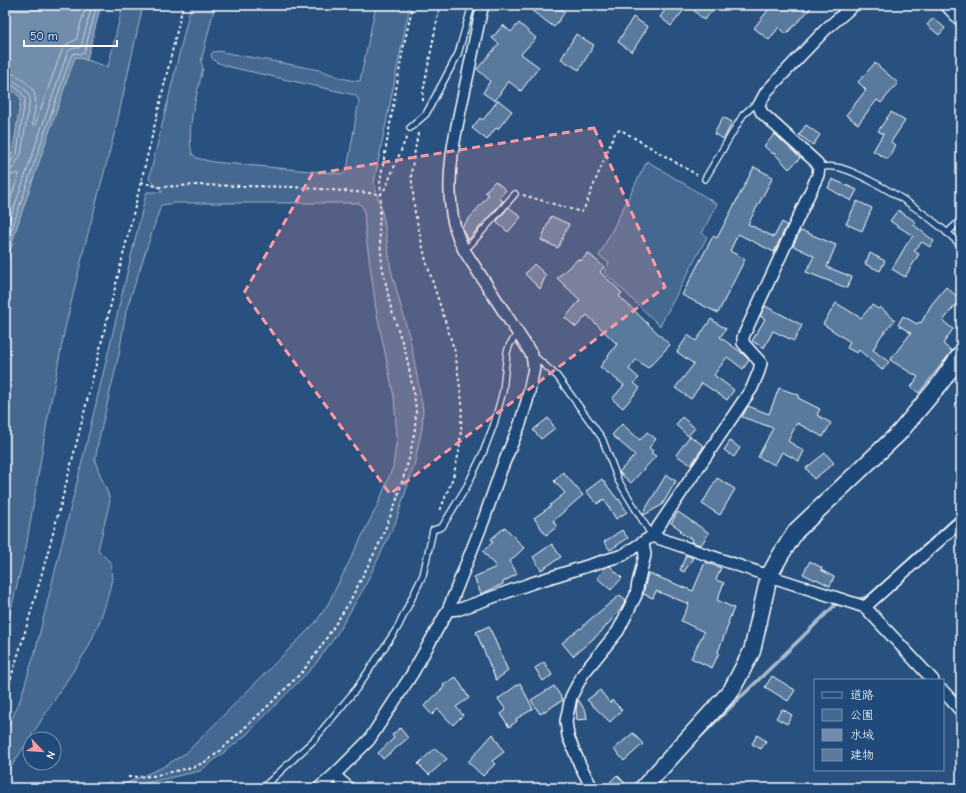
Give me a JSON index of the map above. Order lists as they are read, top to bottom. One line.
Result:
{"legend":["道路","公園","水域","建物"],"scale_bar":"50 m","north":"bottom right"}
